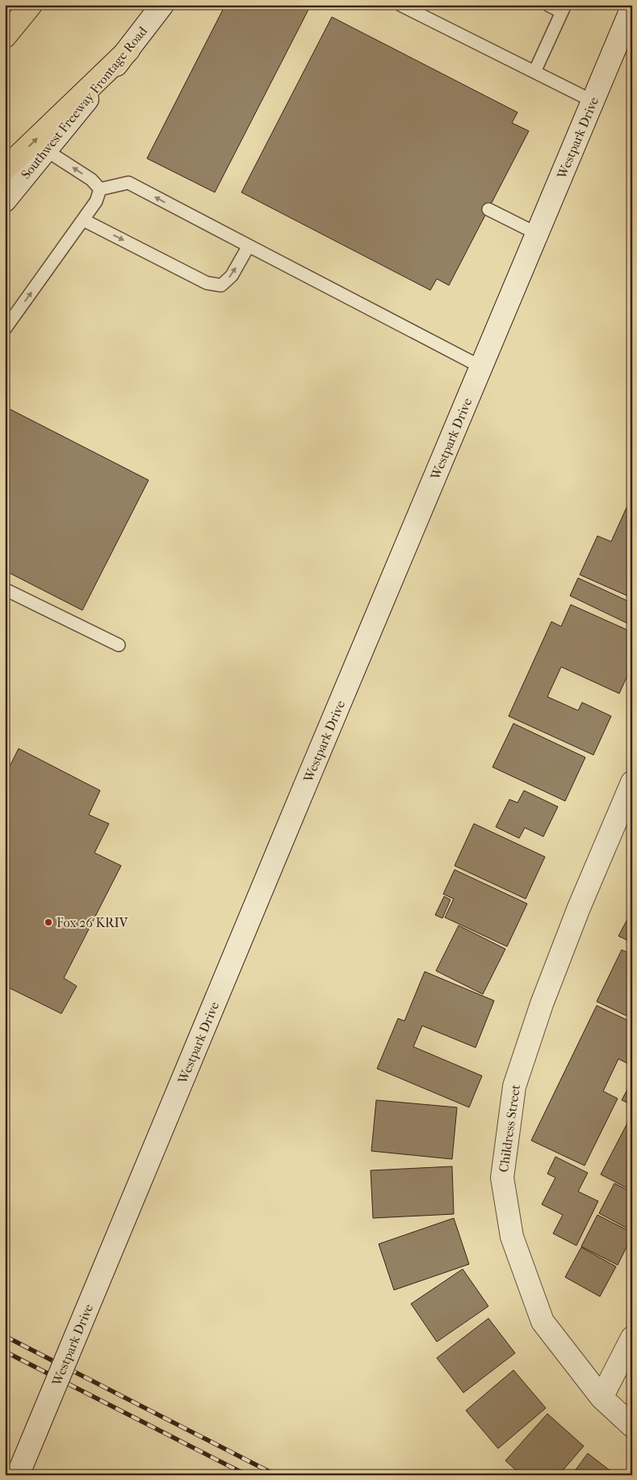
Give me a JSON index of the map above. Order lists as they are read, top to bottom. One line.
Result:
{"streets":{"main road":["Southwest Freeway Frontage Road","Westpark Drive","Childress Street"]},"places":["Fox 26 KRIV"]}
